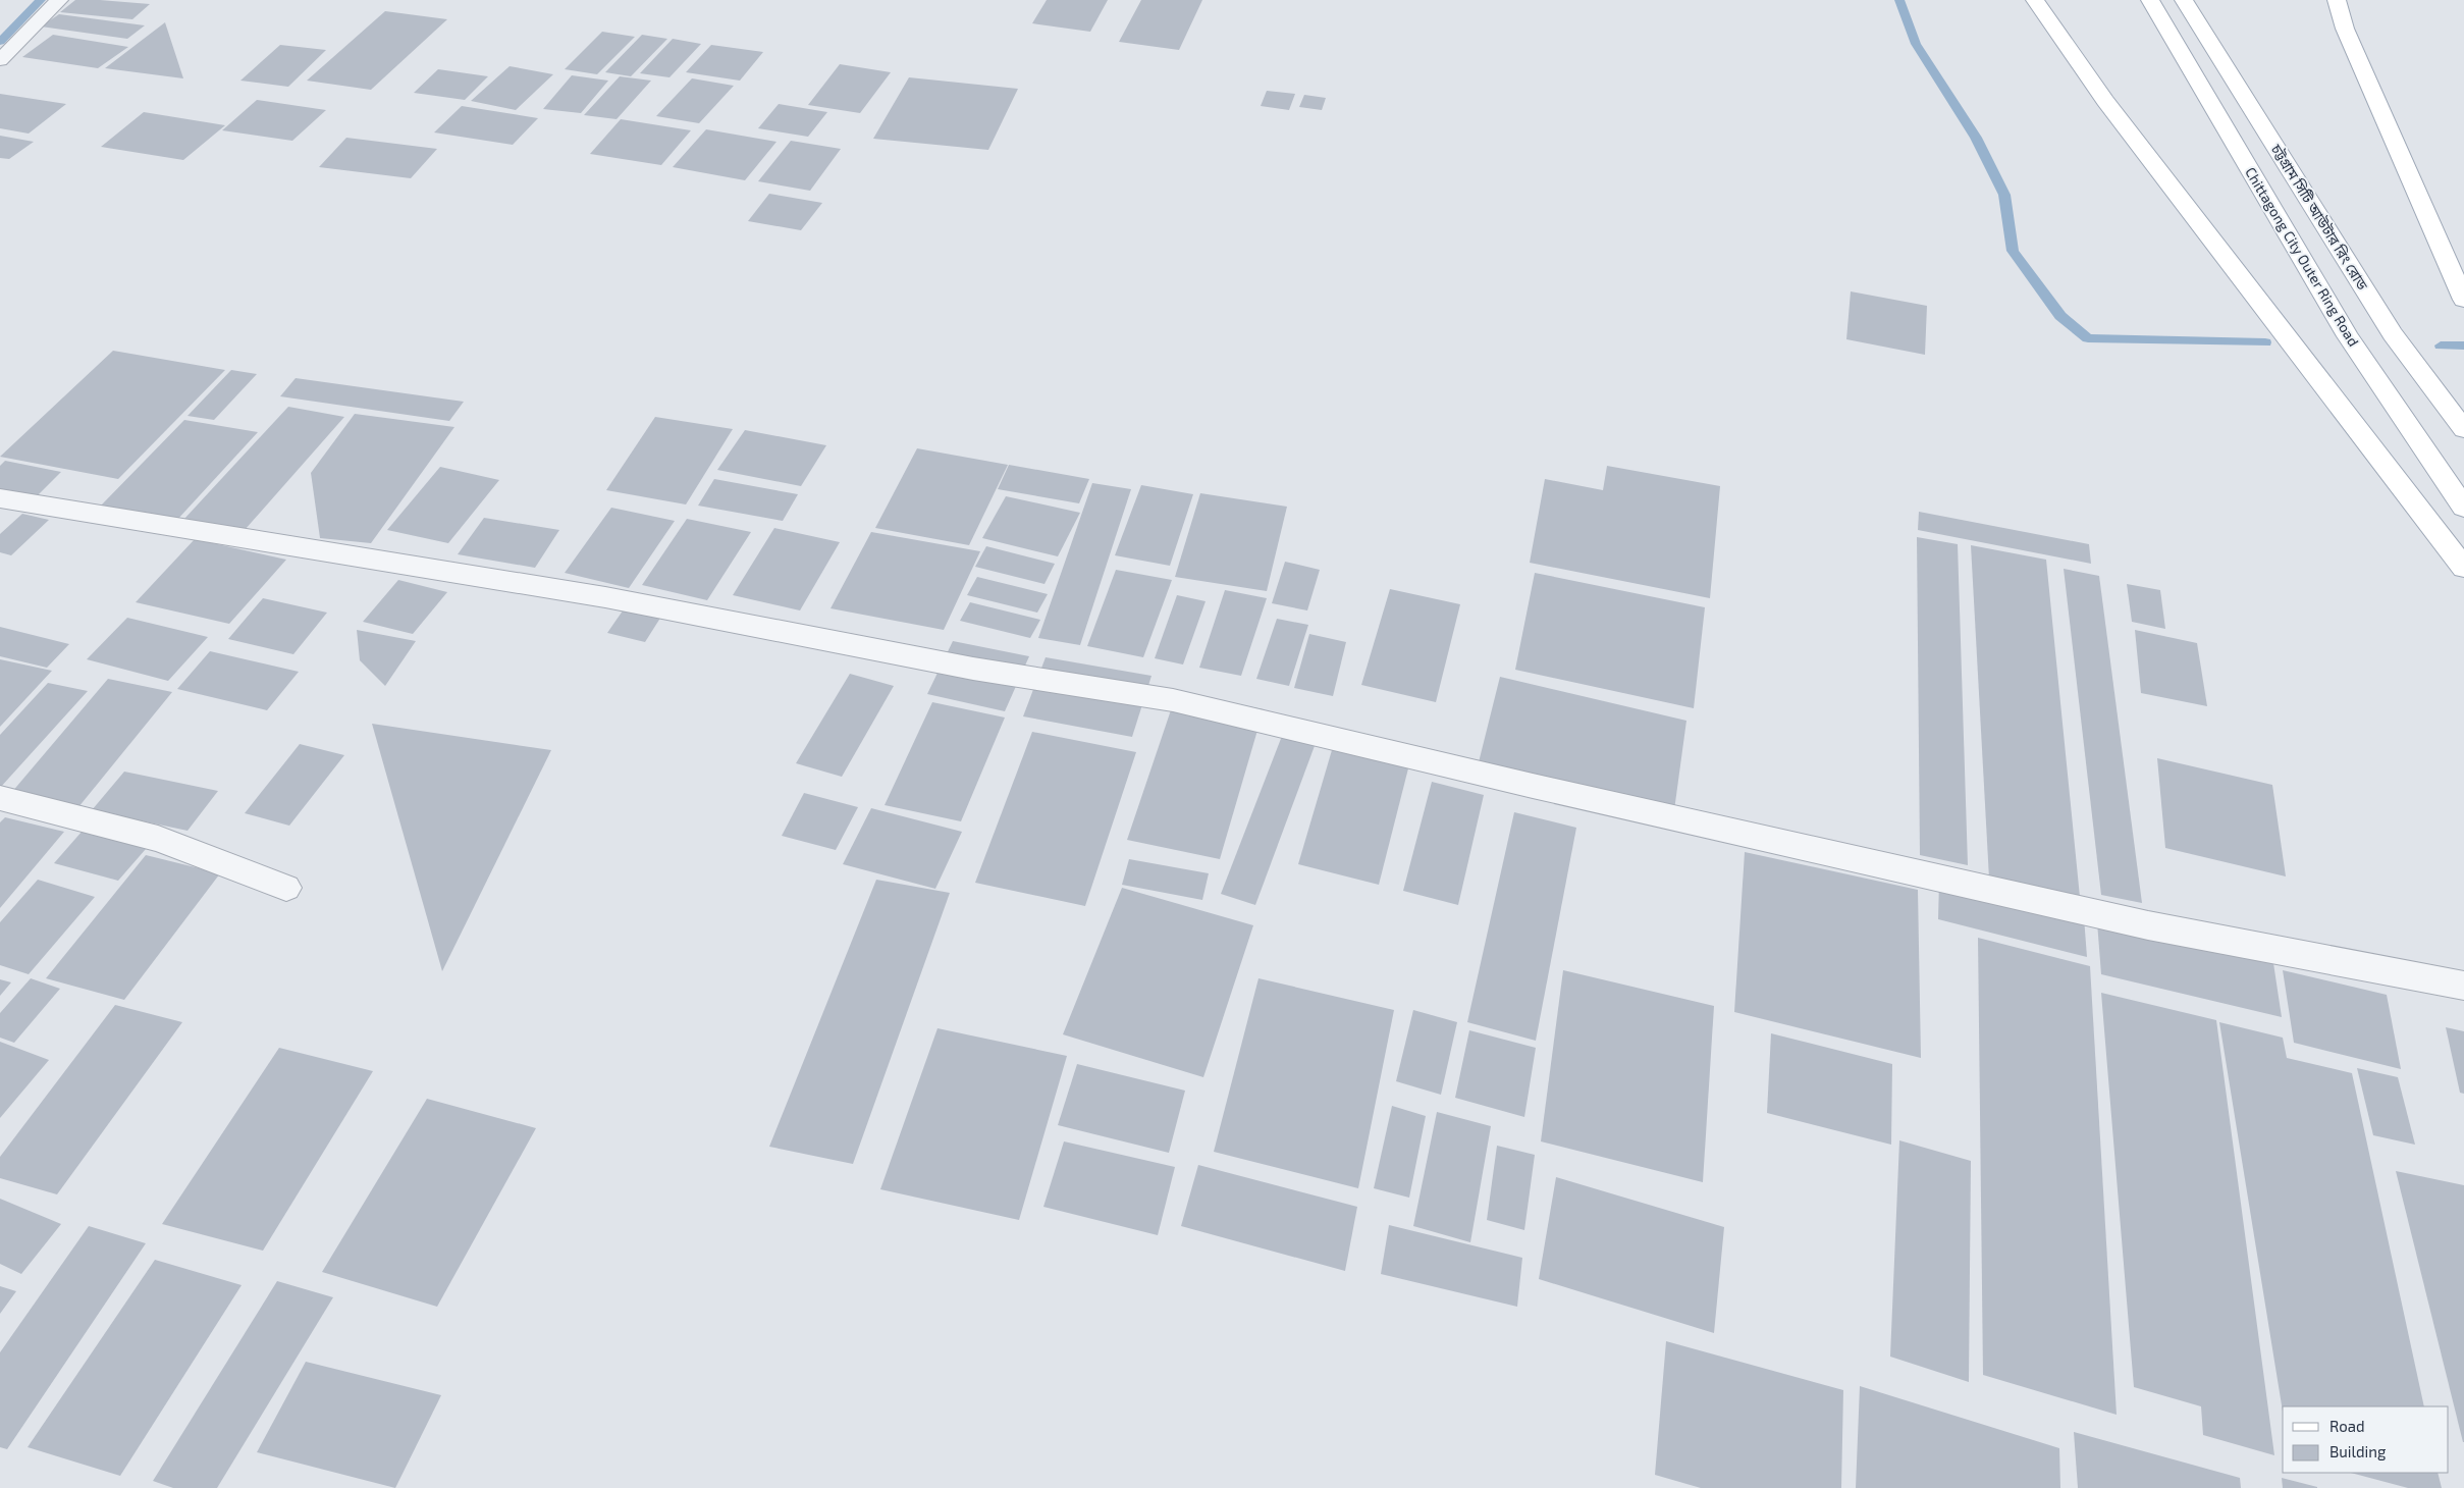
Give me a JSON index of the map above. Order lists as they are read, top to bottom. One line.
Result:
{"streets":{"main road":["চট্টগ্রাম সিটি আউটার রিং রোড","Chittagong City Outer Ring Road"]},"legend":["Road","Building"]}
